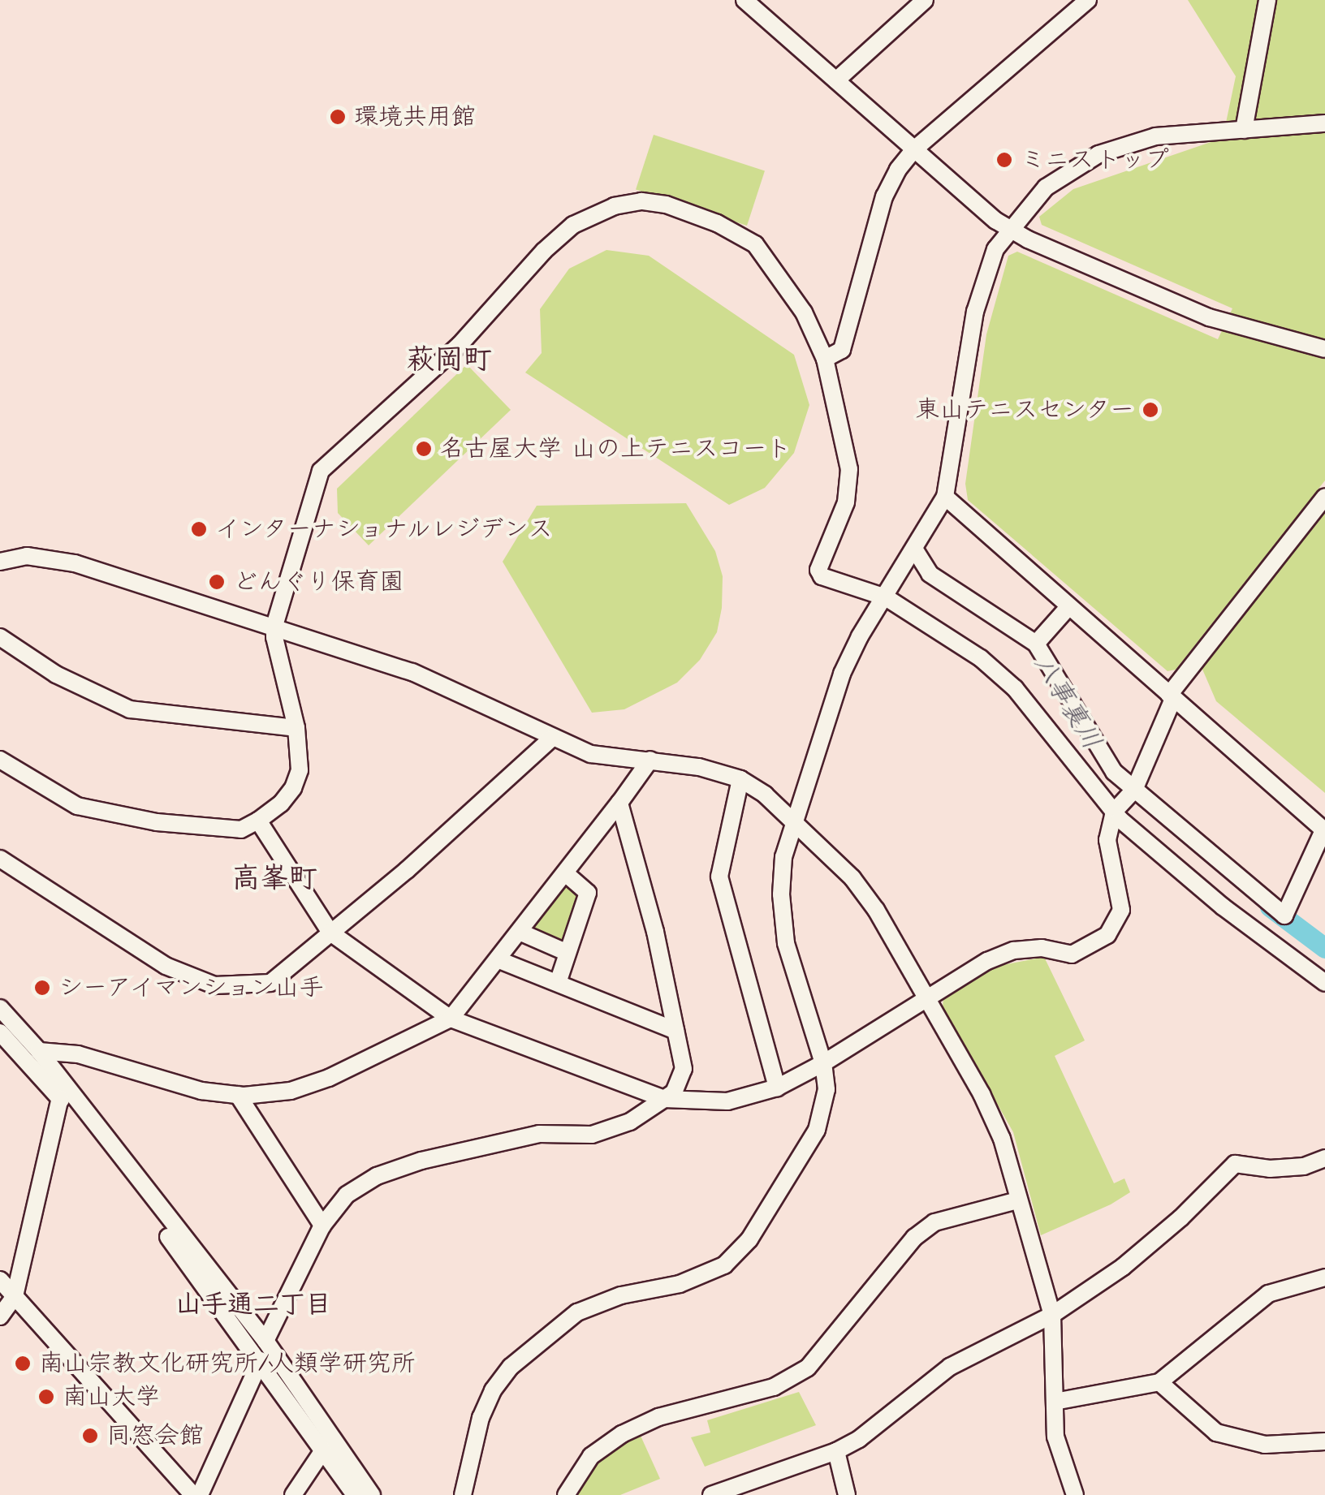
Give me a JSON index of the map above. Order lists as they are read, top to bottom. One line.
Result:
{"districts":["萩岡町","高峯町","山手通二丁目"],"water":["八事裏川"],"places":["環境共用館","ミニストップ","東山テニスセンター","名古屋大学 山の上テニスコート","インターナショナルレジデンス","どんぐり保育園","シーアイマンション山手","南山宗教文化研究所/人類学研究所","南山大学","同窓会館"]}
